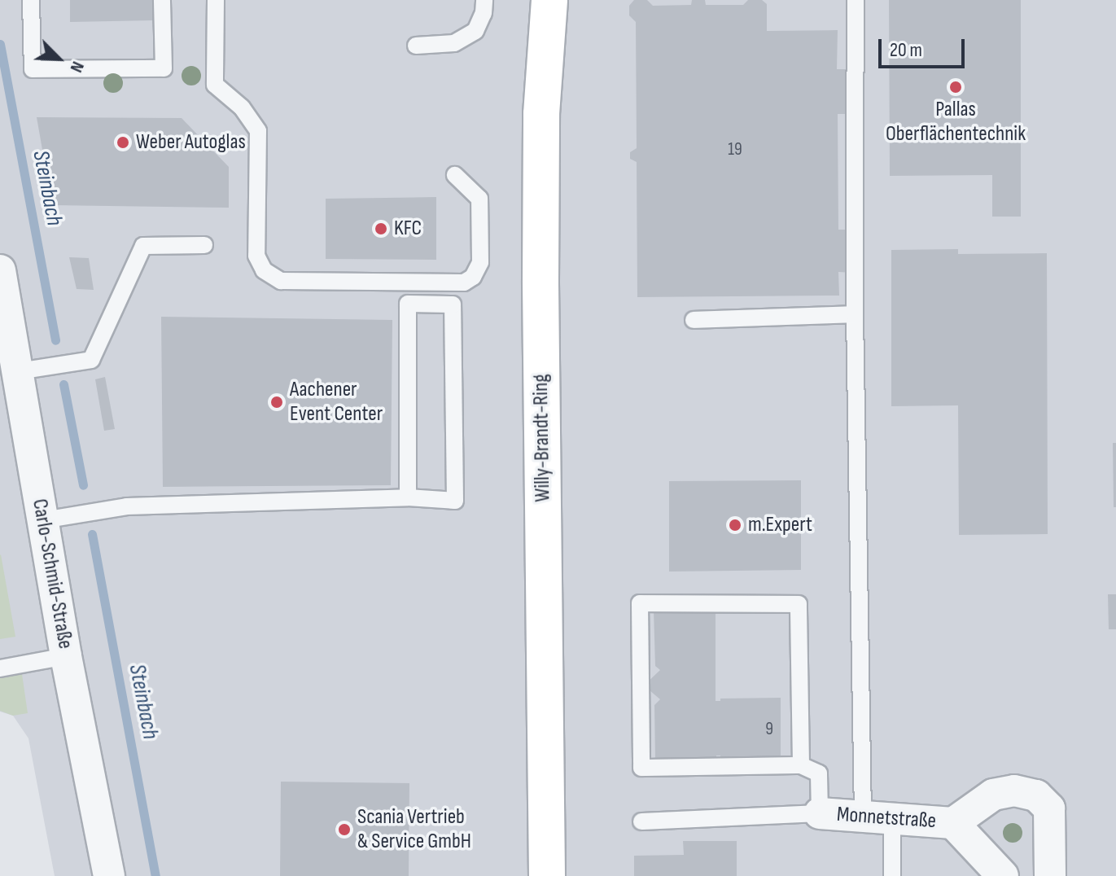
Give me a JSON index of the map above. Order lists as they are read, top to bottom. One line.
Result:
{"streets":{"street":["Willy-Brandt-Ring","Carlo-Schmid-Straße","Monnetstraße"]},"water":["Steinbach"],"places":["Pallas Oberflächentechnik","Weber Autoglas","KFC","Aachener Event Center","m.Expert","Scania Vertrieb & Service GmbH"],"house_numbers":["19","9"],"scale_bar":"20 m","north":"bottom right"}
